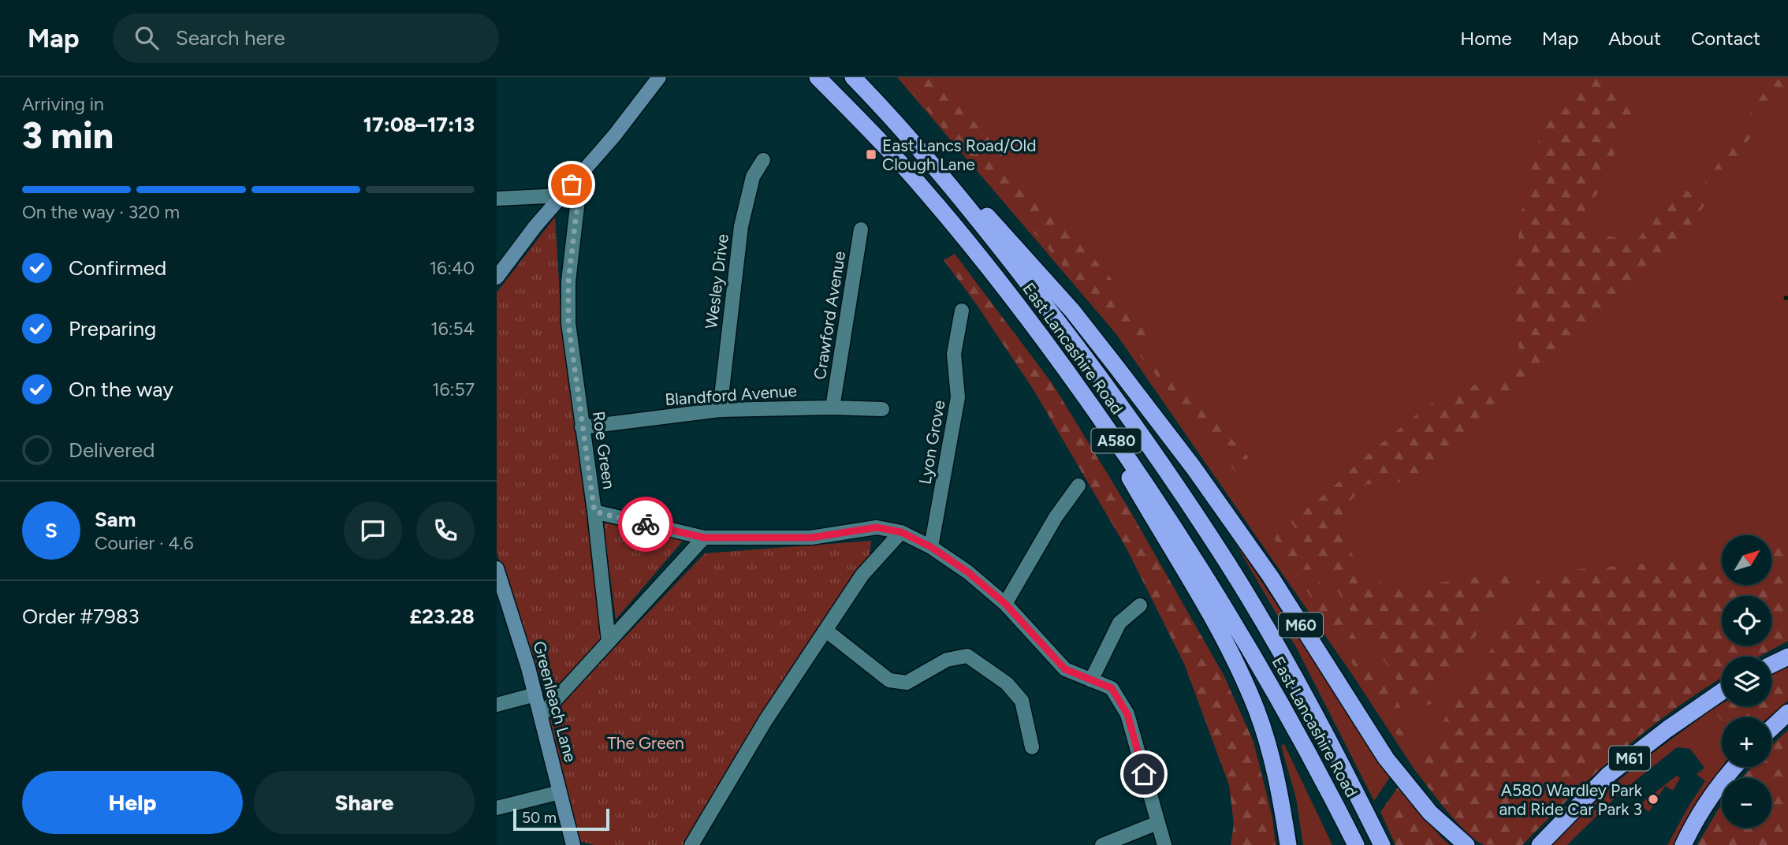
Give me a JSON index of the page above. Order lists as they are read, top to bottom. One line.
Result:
{"streets":{"highway":["East Lancashire Road","A580","M60","M61"],"street":["Wesley Drive","Crawford Avenue","Blandford Avenue","Lyon Grove","Roe Green","Greenleach Lane"]},"crossings":[["Wesley Drive","Blandford Avenue"],["Crawford Avenue","Blandford Avenue"],["East Lancashire Road","M60"],["Blandford Avenue","Roe Green"],["Lyon Grove","Roe Green"]],"parks":["The Green"],"places":{"transit":["East Lancs Road/Old Clough Lane"],"other":["A580 Wardley Park and Ride Car Park 3"]},"scale_bar":"50 m","north":"top right","page":{"header":"Map","search":"Search here","nav":["Home","Map","About","Contact"],"heading":["3 min","Arriving in","17:08–17:13"],"panel":["Sam","Courier · 4.6","Order #7983","£23.28"],"bar":"On the way · 320 m","list":[["Confirmed","16:40"],["Preparing","16:54"],["On the way","16:57"],"Delivered"],"round":"S","map_buttons":["+","−"],"buttons":["Help","Share"],"scale":"50 m"}}
